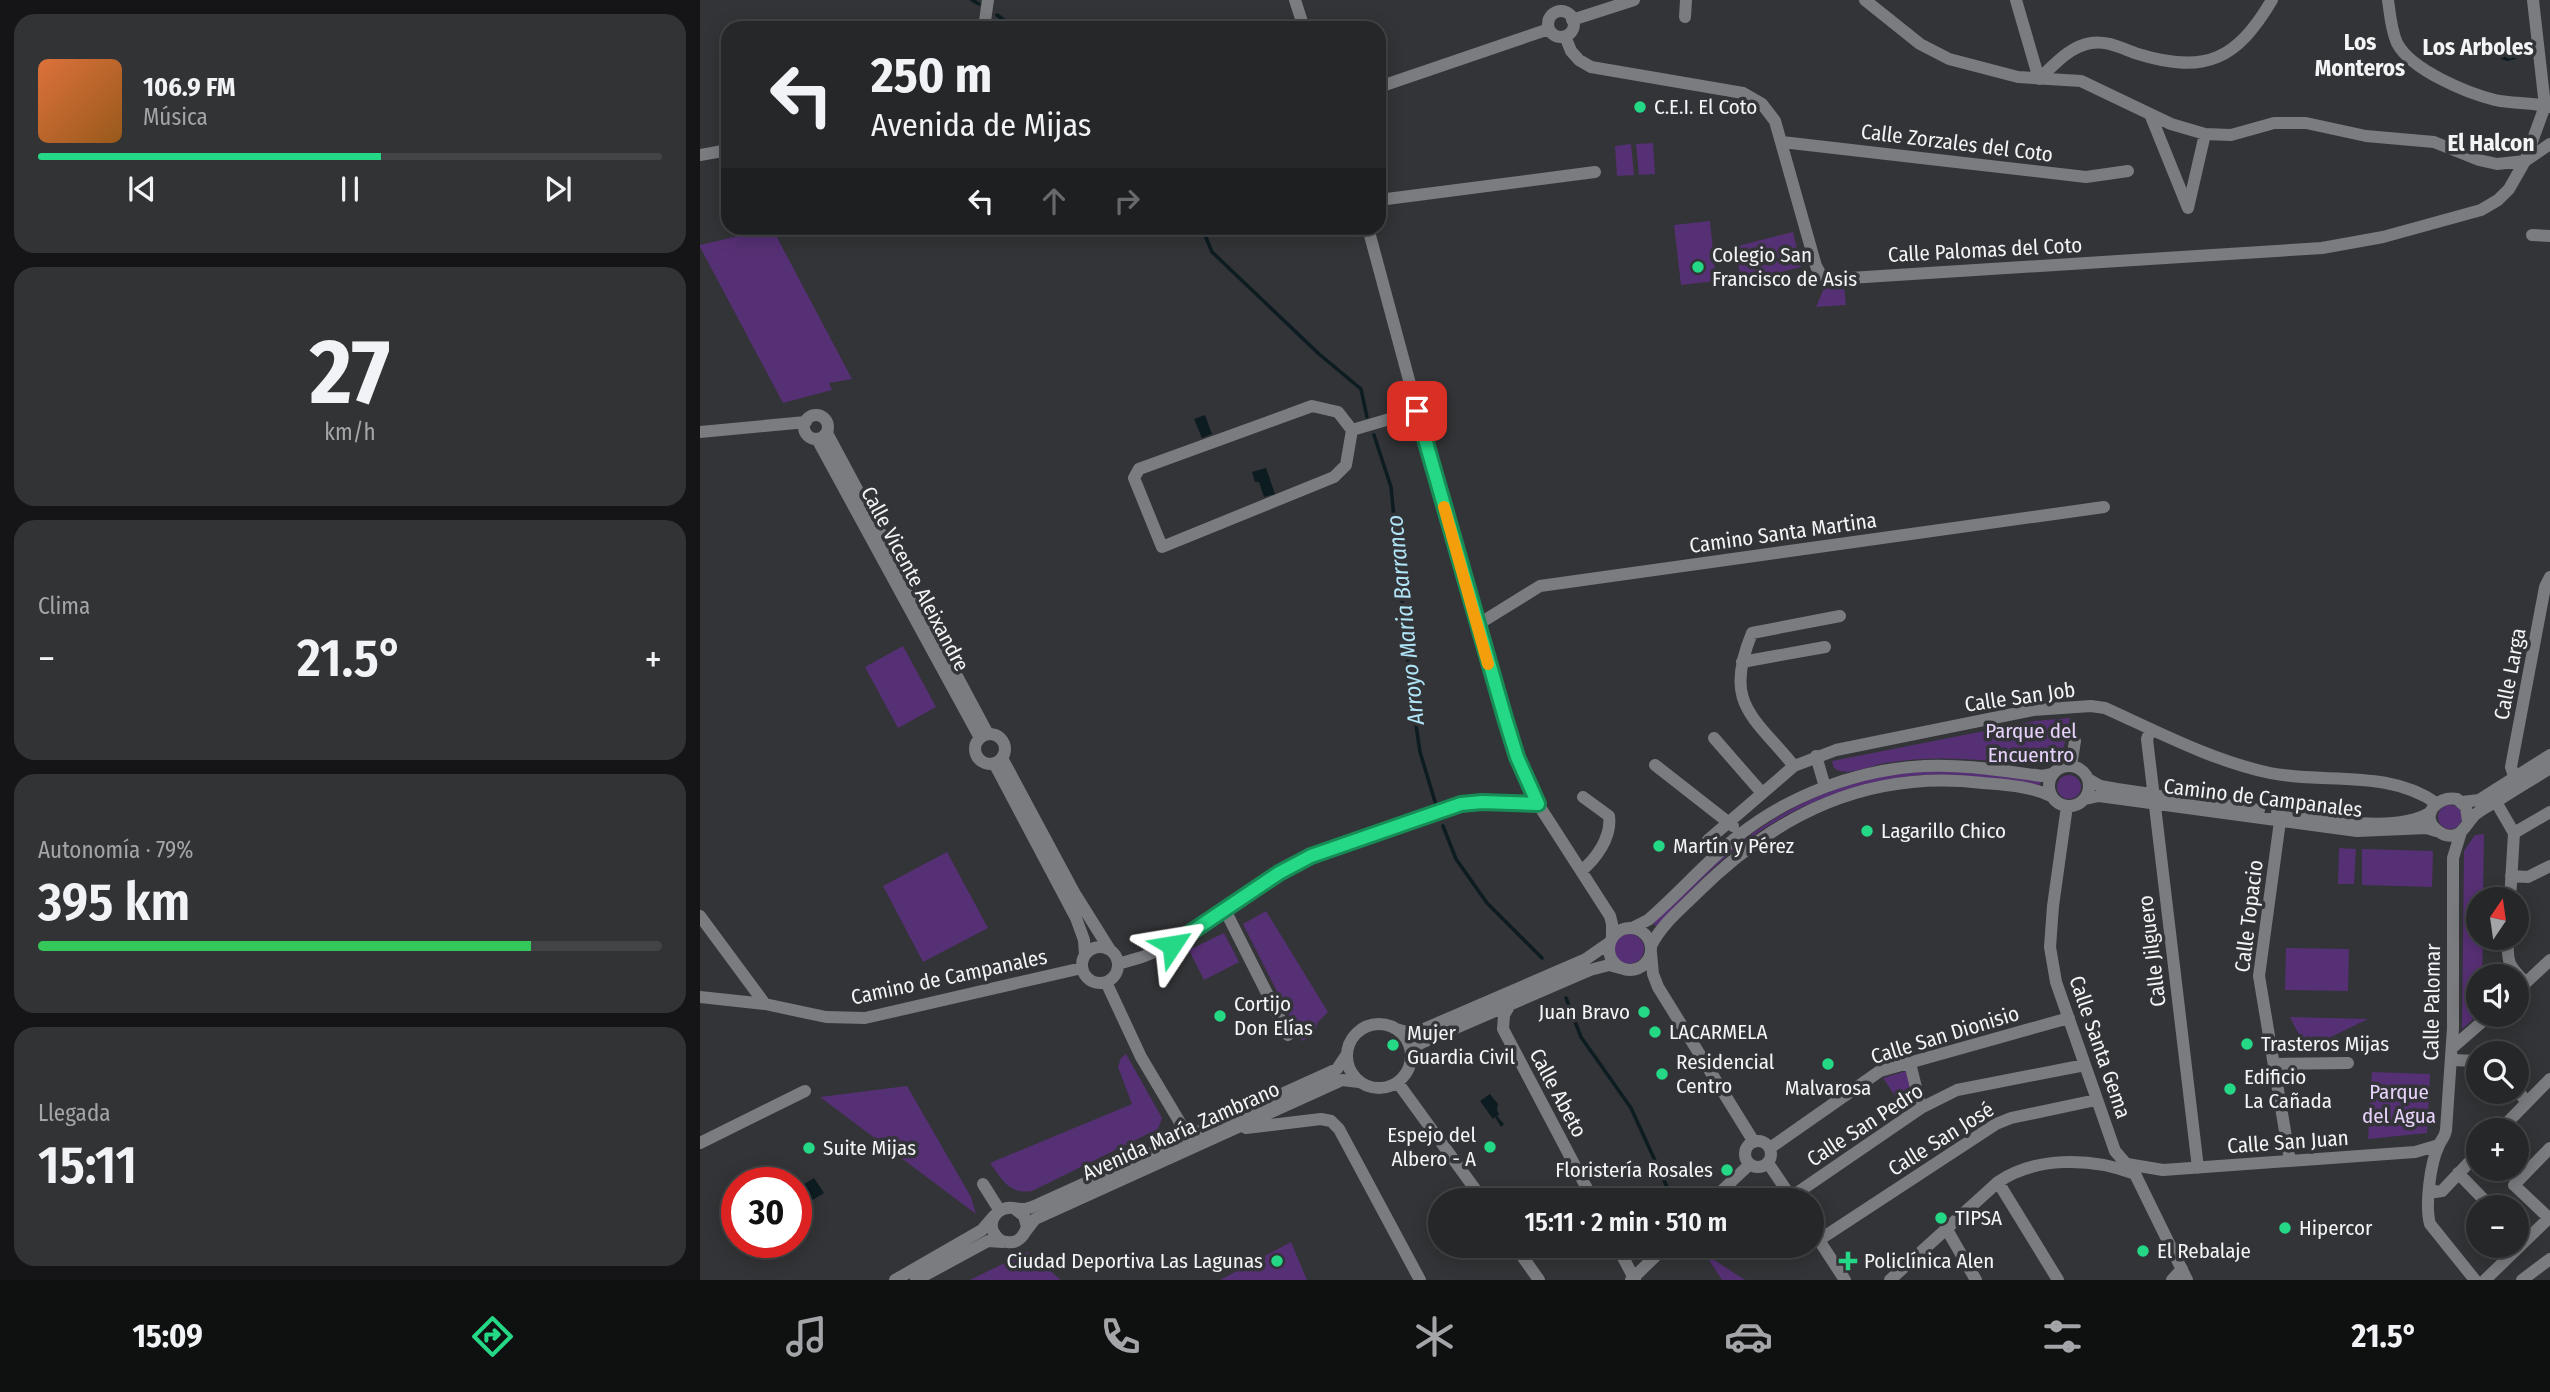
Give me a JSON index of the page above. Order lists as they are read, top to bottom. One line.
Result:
{"streets":{"street":["Calle Zorzales del Coto","Calle Palomas del Coto","Camino Santa Martina","Calle Vicente Aleixandre","Calle Larga","Calle San Job","Camino de Campanales","Calle Topacio","Calle Jilguero","Calle Palomar","Calle San Dionisio","Calle Santa Gema","Calle Abeto","Calle San Pedro","Avenida María Zambrano","Calle San José","Calle San Juan"]},"crossings":[["Calle Zorzales del Coto","Calle Palomas del Coto"],["Calle Vicente Aleixandre","Camino de Campanales"],["Calle San Job","Camino de Campanales"],["Calle San Job","Calle Jilguero"],["Calle San Job","Calle Palomar"],["Camino de Campanales","Calle Topacio"],["Camino de Campanales","Calle Jilguero"],["Camino de Campanales","Calle Palomar"],["Camino de Campanales","Calle Santa Gema"],["Calle Topacio","Calle San Juan"],["Calle Jilguero","Calle San Juan"],["Calle San Dionisio","Calle Santa Gema"],["Calle Santa Gema","Calle San Pedro"],["Calle Santa Gema","Calle San José"],["Calle Santa Gema","Calle San Juan"]],"districts":["Los Monteros","Los Arboles","El Halcon"],"water":["Arroyo Maria Barranco"],"parks":["Parque del Encuentro","Parque del Agua"],"places":{"other":["C.E.I. El Coto","Colegio San Francisco de Asis","Lagarillo Chico","Martín y Pérez","Juan Bravo","Cortijo Don Elías","LACARMELA","Trasteros Mijas","Mujer Guardia Civil","Malvarosa","Residencial Centro","Edificio La Cañada","Espejo del Albero - A","Suite Mijas","Floristería Rosales","TIPSA","Hipercor","El Rebalaje","Ciudad Deportiva Las Lagunas"],"health":["Policlínica Alen"]},"north":"top","page":{"turn":["250 m","Avenida de Mijas"],"song":["106.9 FM","Música"],"tile":[["27","km/h"],"Clima",["Autonomía · 79%","395 km"],["Llegada","15:11"]],"heat":["−","21.5°","+"],"map_buttons":["+","−"],"limit":"30","trip":"15:11 · 2 min · 510 m","tabs":["15:09","21.5°"]}}
